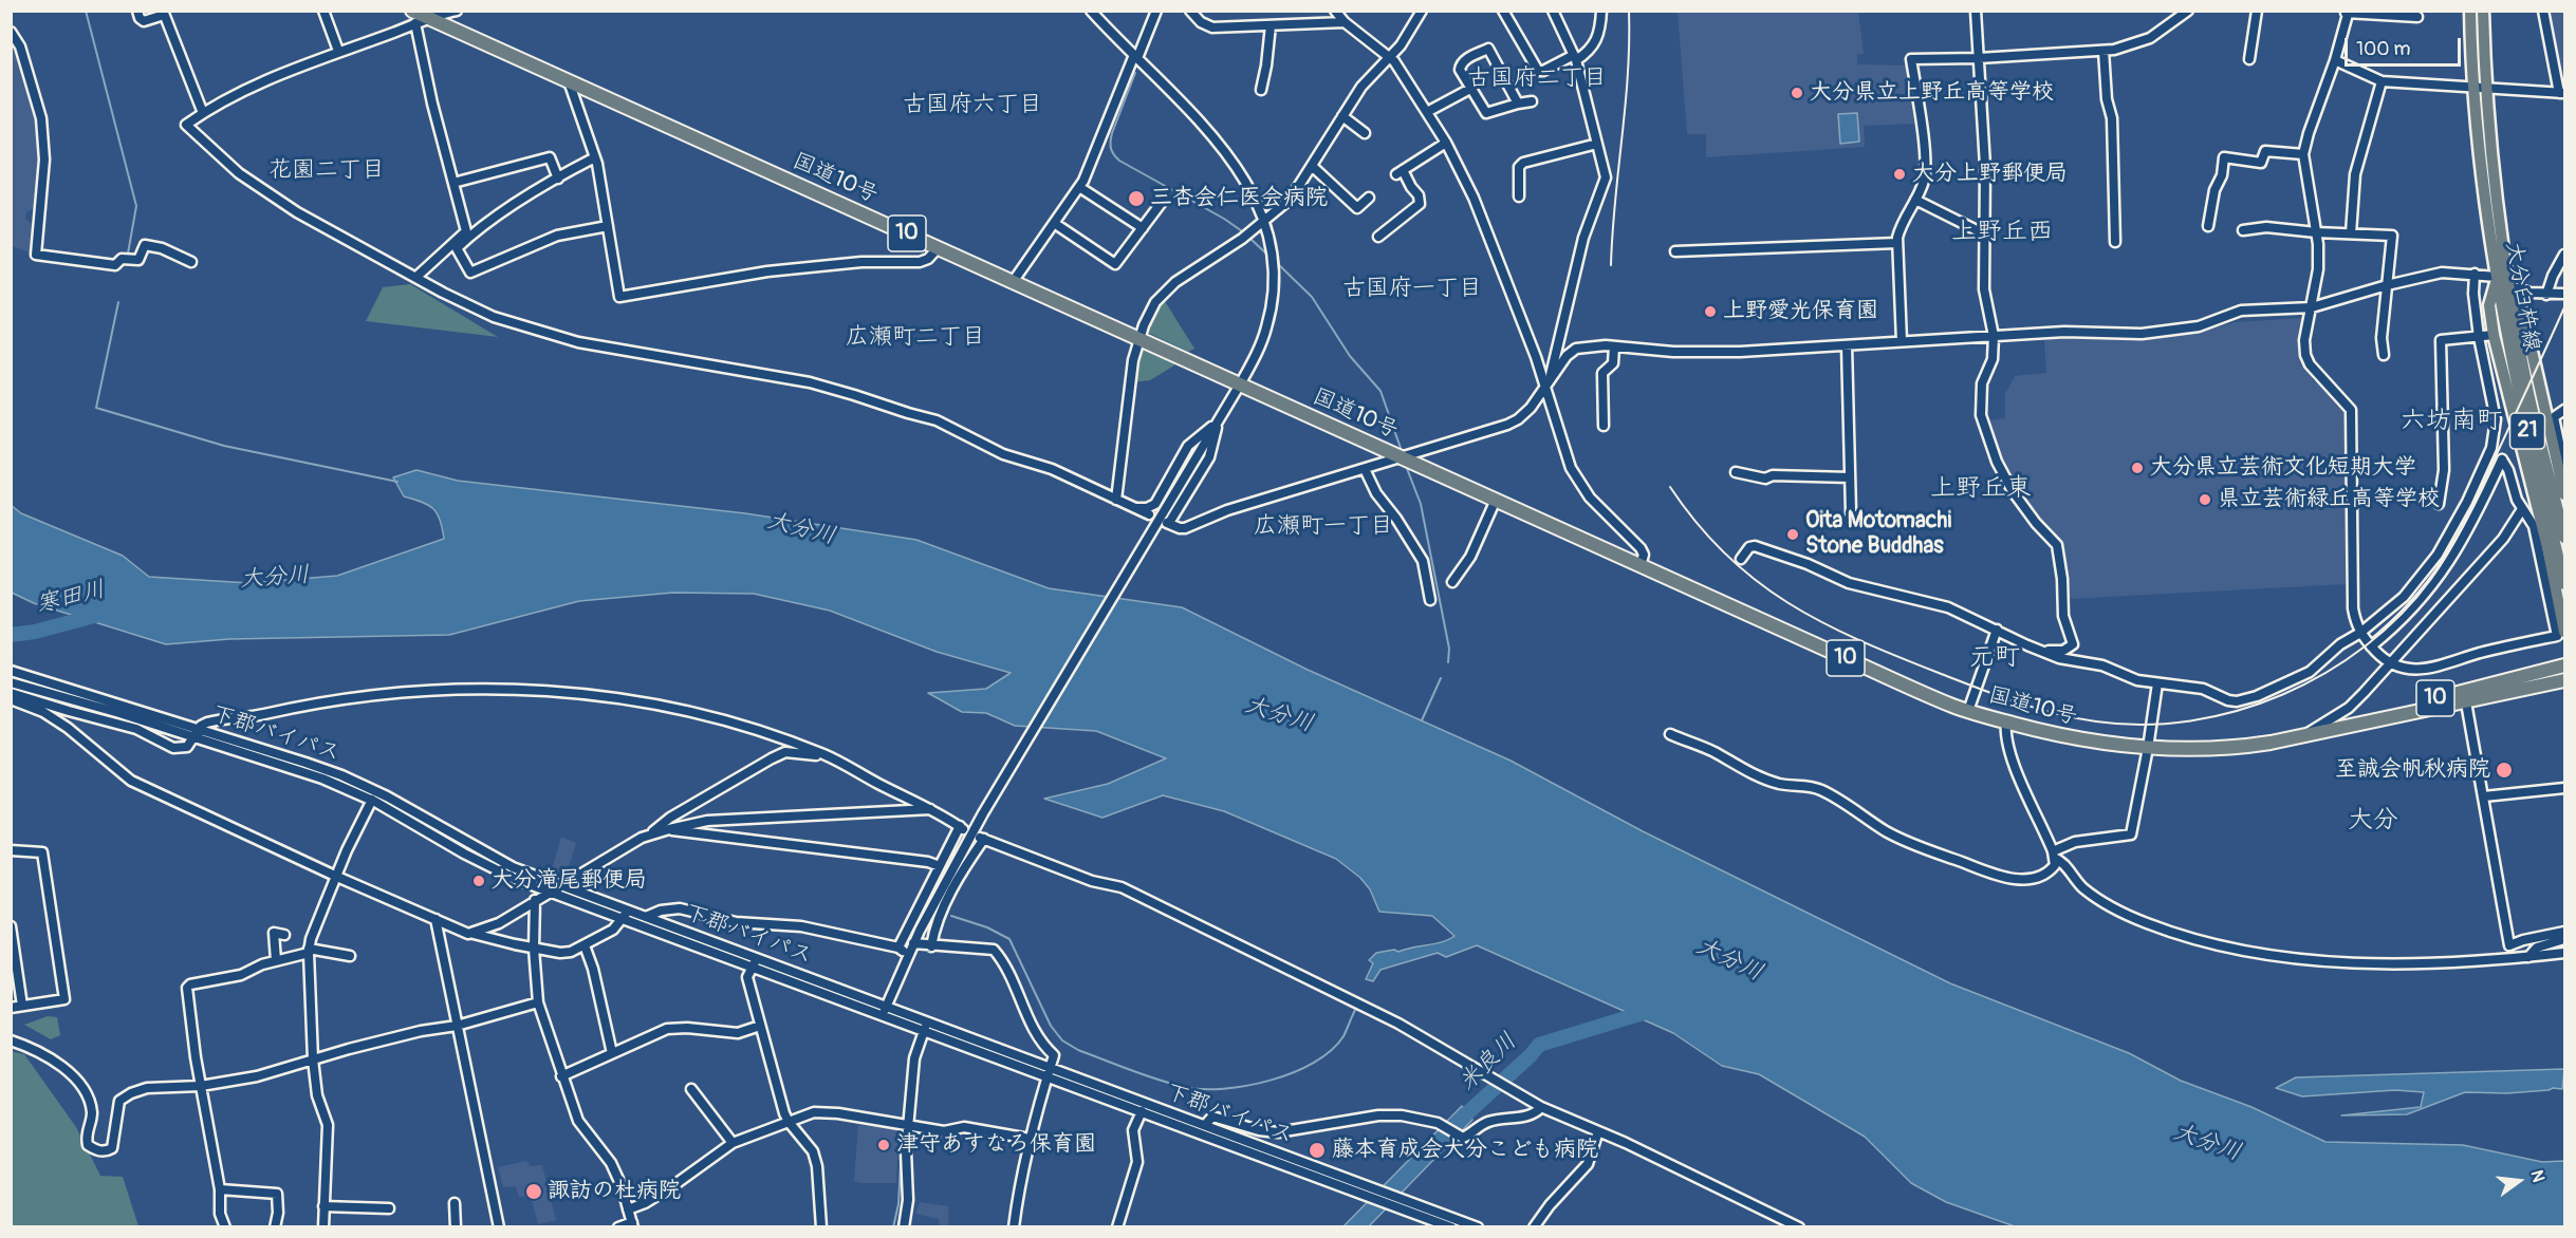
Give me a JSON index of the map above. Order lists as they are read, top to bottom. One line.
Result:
{"streets":{"highway":["国道10号","10"],"main road":["大分臼杵線","21"],"street":["下郡バイパス"]},"districts":["古国府二丁目","古国府六丁目","花園二丁目","上野丘西","古国府一丁目","広瀬町二丁目","六坊南町","上野丘東","広瀬町一丁目","元町","大分"],"water":["大分川","寒田川","米良川"],"places":["大分県立上野丘高等学校","大分上野郵便局","三杏会仁医会病院","上野愛光保育園","大分県立芸術文化短期大学","県立芸術緑丘高等学校","Oita Motomachi Stone Buddhas","至誠会帆秋病院","大分滝尾郵便局","津守あすなろ保育園","藤本育成会大分こども病院","諏訪の杜病院"],"scale_bar":"100 m","north":"right"}
